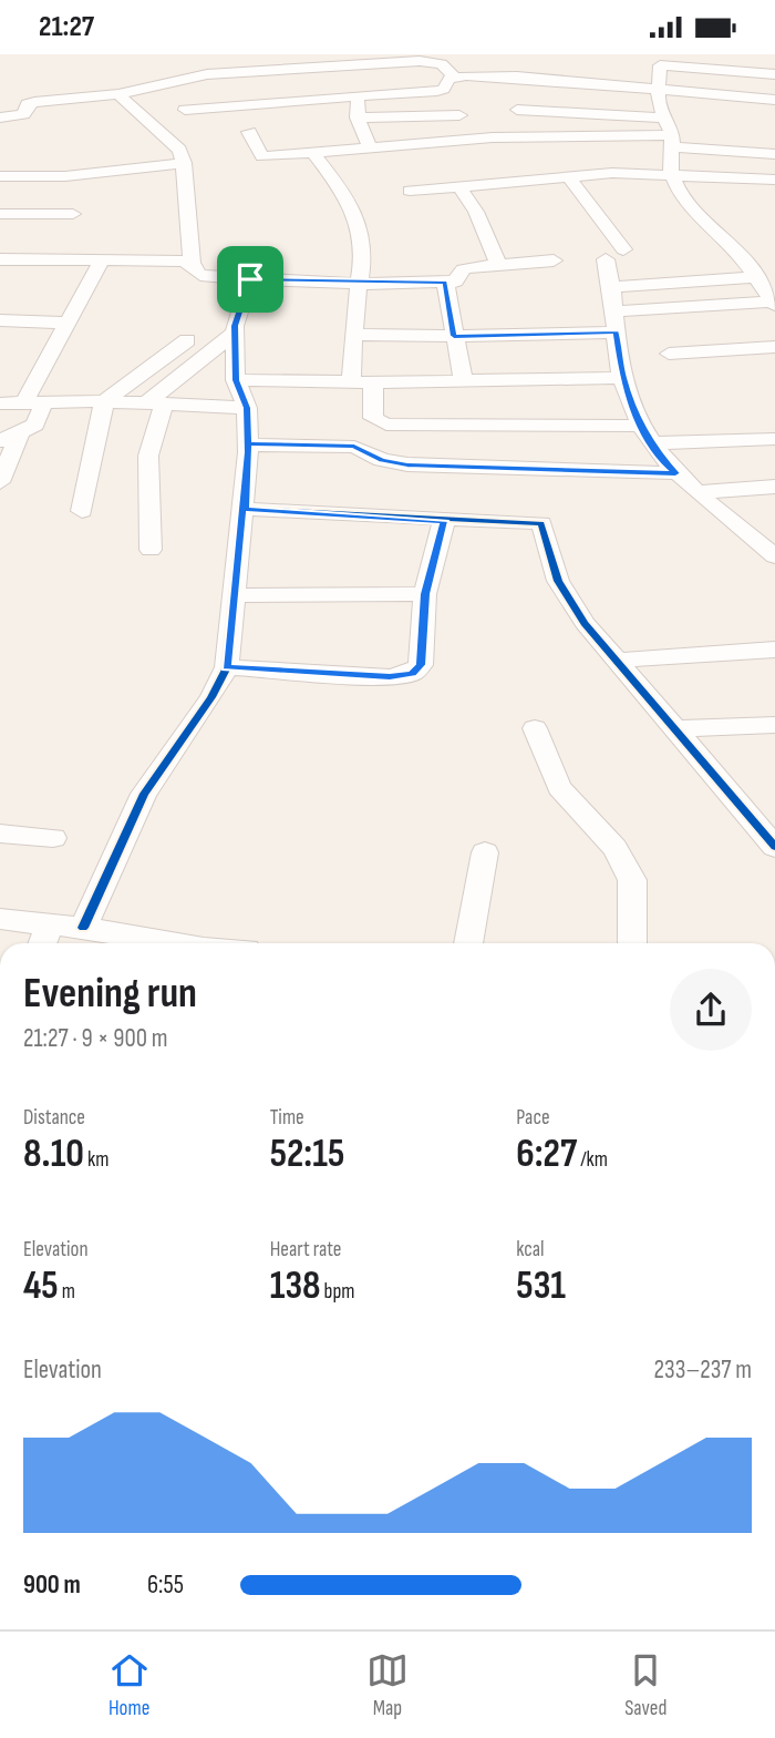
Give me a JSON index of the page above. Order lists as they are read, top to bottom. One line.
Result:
{"page":{"status":"21:27","heading":["Evening run","21:27 · 9 × 900 m"],"stats":[["Distance","8.10 km"],["Time","52:15"],["Pace","6:27 /km"],["Elevation","45 m"],["Heart rate","138 bpm"],["kcal","531"]],"chart":["Elevation","233–237 m"],"list":[{"name":"900 m","note":"6:55"}],"tabs":["Home","Map","Saved"]}}
